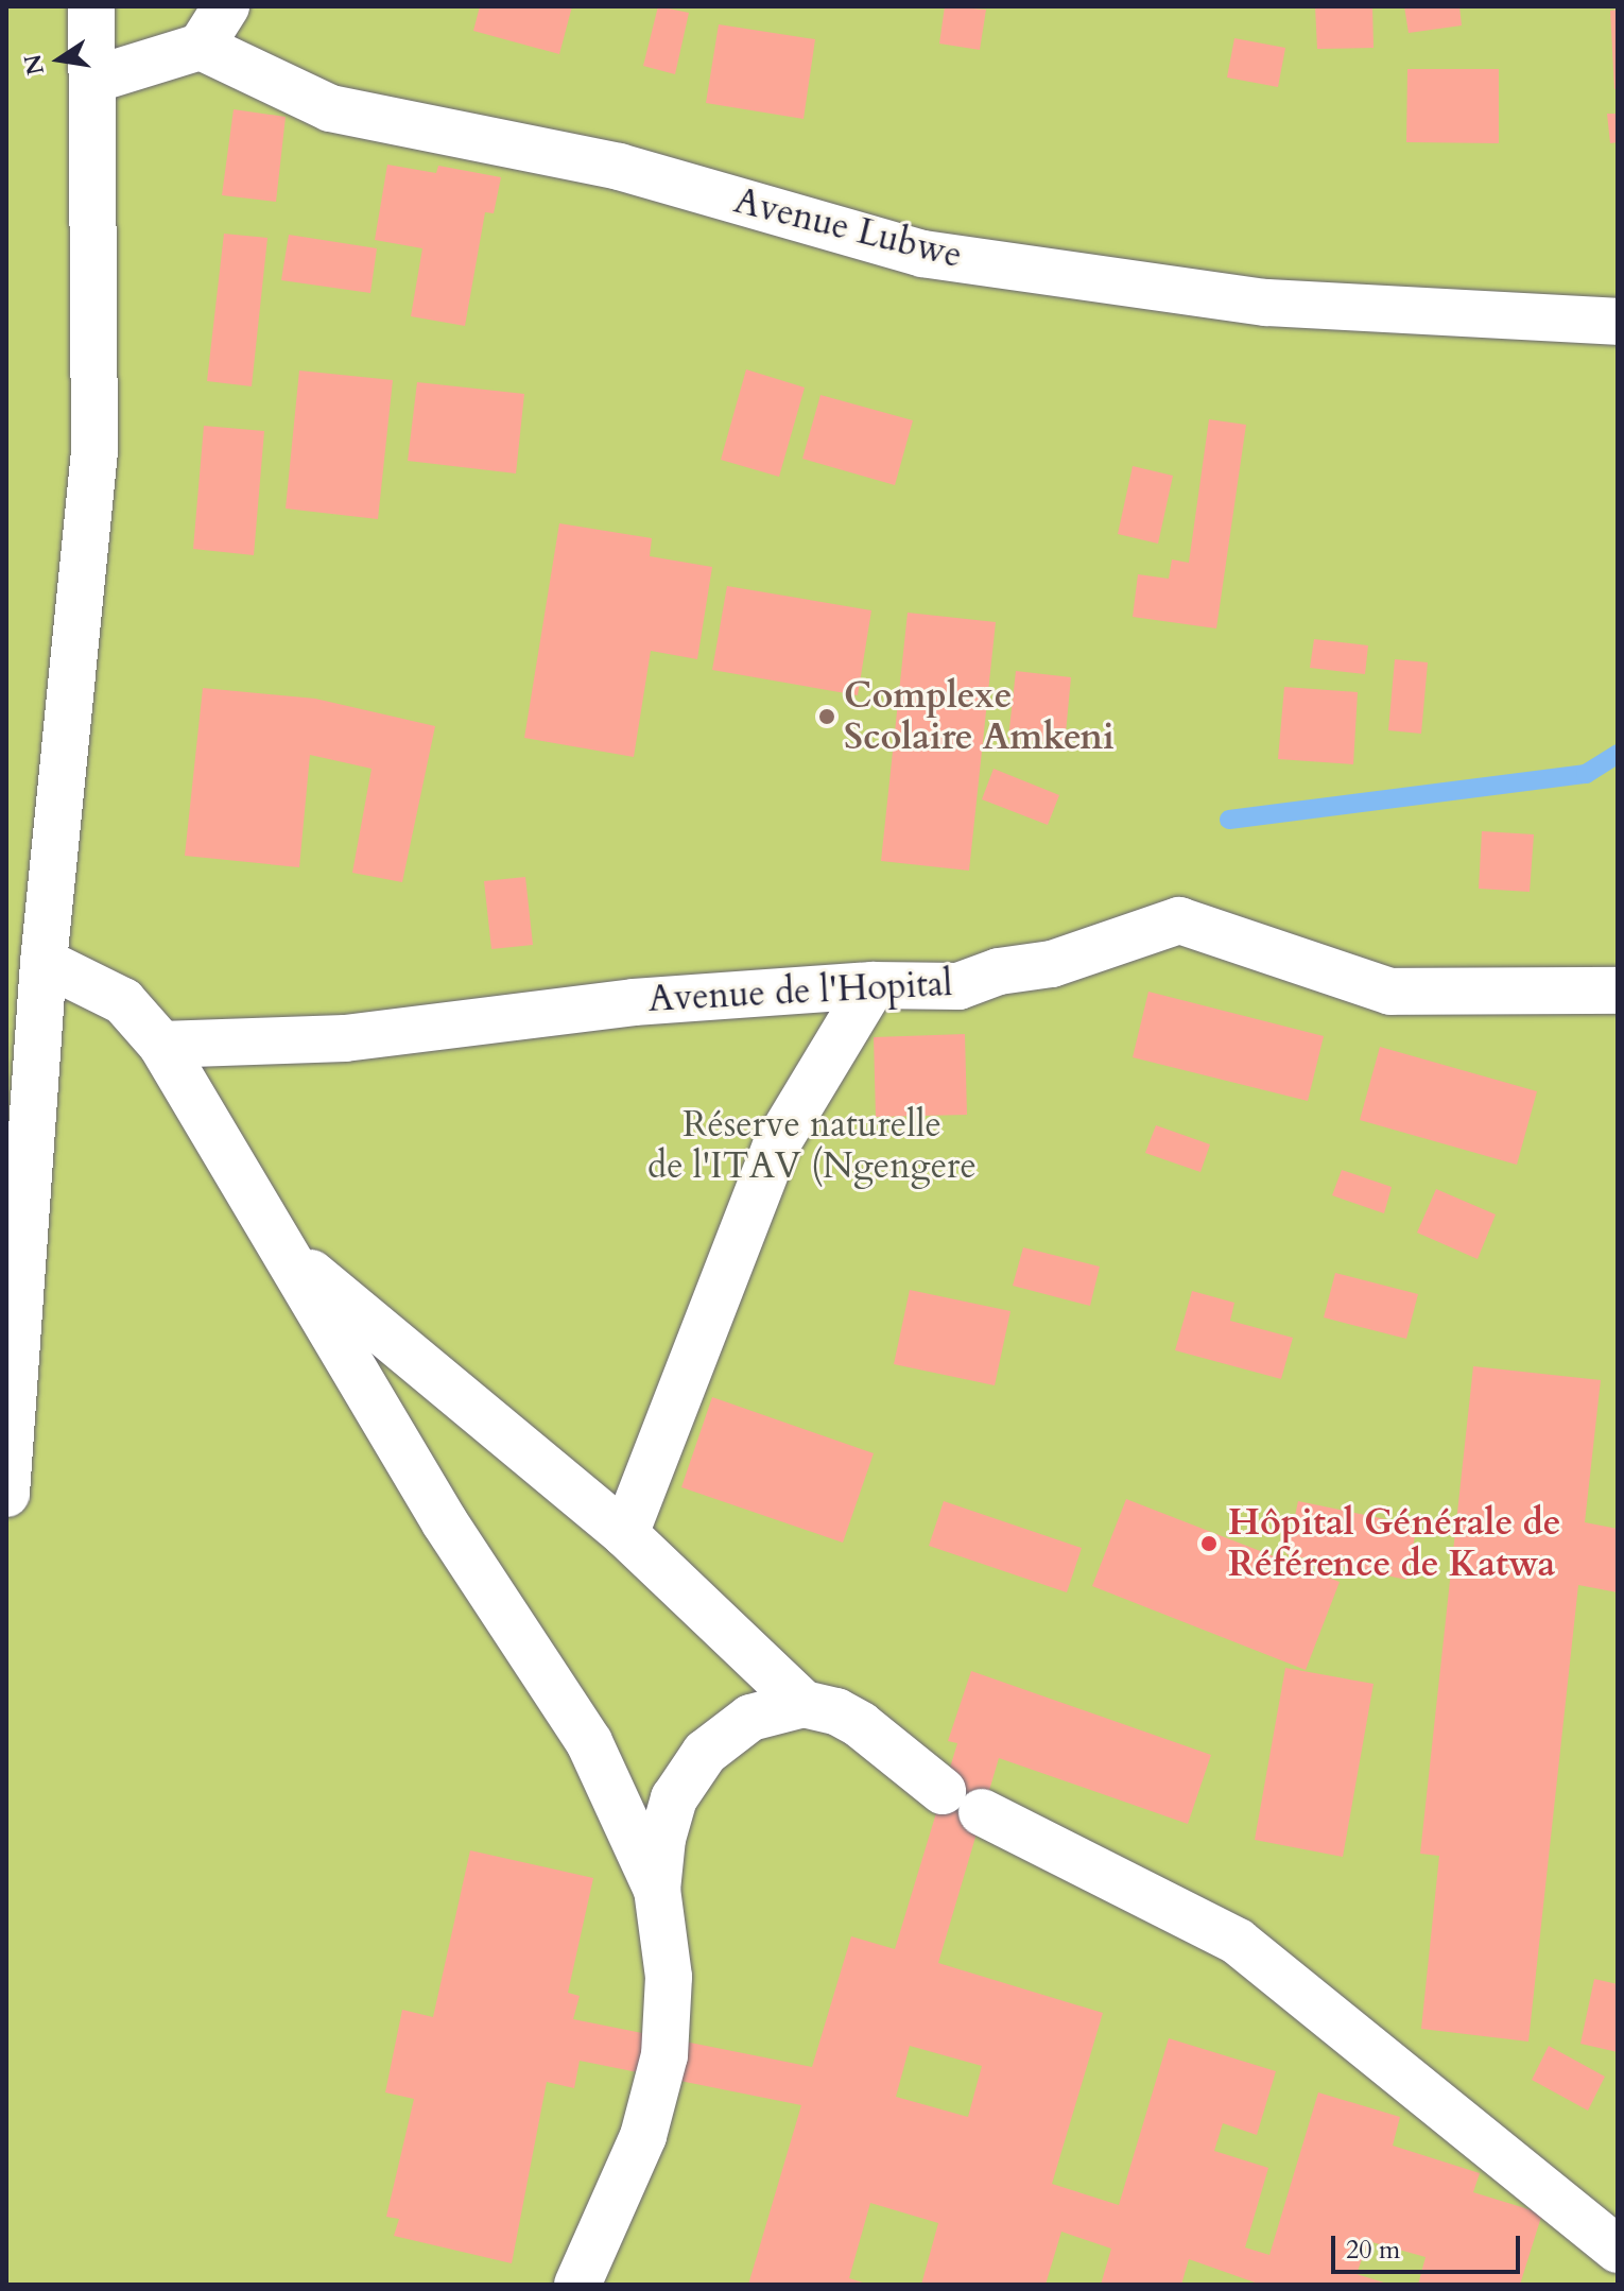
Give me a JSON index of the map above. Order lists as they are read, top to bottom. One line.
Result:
{"streets":{"street":["Avenue Lubwe","Avenue de l'Hopital"]},"parks":["Réserve naturelle de l'ITAV (Ngengere"],"places":["Complexe Scolaire Amkeni","Hôpital Générale de Référence de Katwa"],"scale_bar":"20 m","north":"left"}
